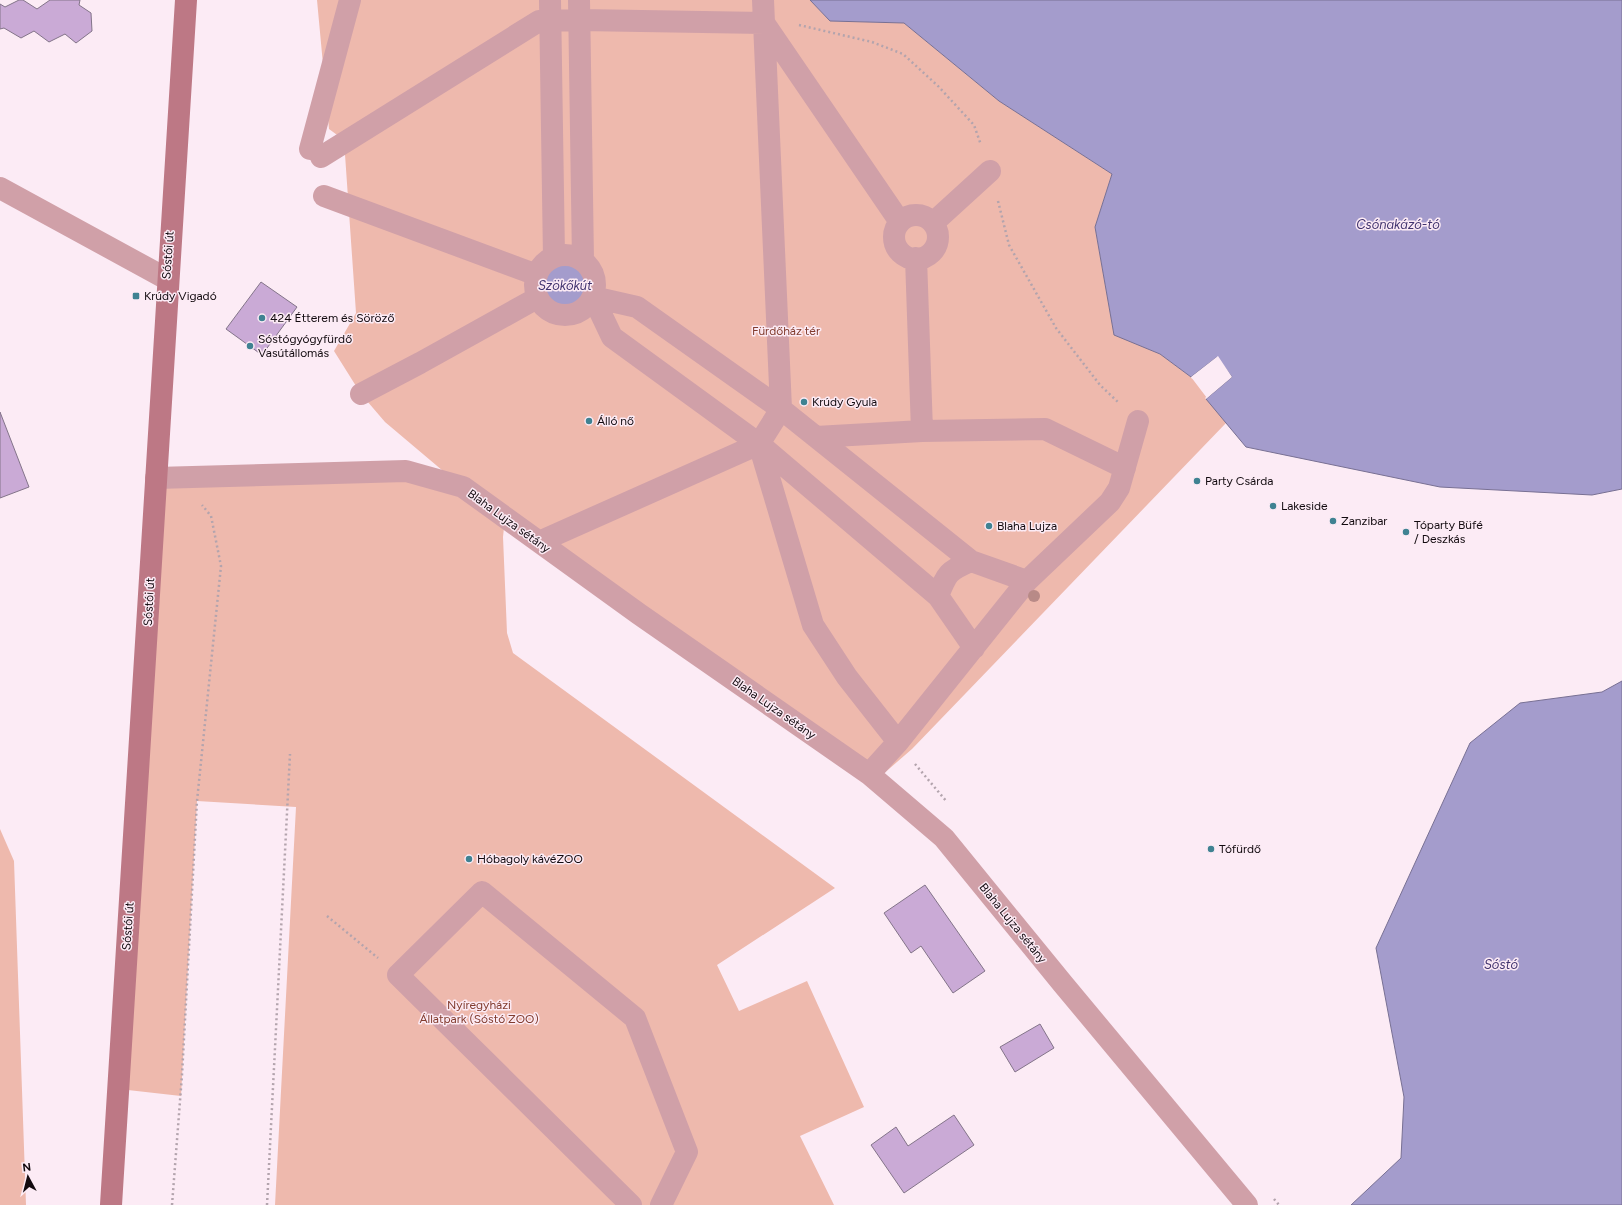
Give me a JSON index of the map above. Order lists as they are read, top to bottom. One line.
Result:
{"streets":{"street":["Sóstói út","Blaha Lujza sétány"]},"crossings":[["Sóstói út","Blaha Lujza sétány"]],"water":["Csónakázó-tó","Szökőkút","Sóstó"],"parks":["Fürdőház tér","Nyíregyházi Állatpark (Sóstó ZOO)"],"places":{"transit":["Krúdy Vigadó"],"other":["424 Étterem és Söröző","Sóstógyógyfürdő Vasútállomás","Krúdy Gyula","Álló nő","Party Csárda","Lakeside","Zanzibar","Blaha Lujza","Tóparty Büfé / Deszkás","Tófürdő","Hóbagoly kávéZOO"]},"north":"top"}
